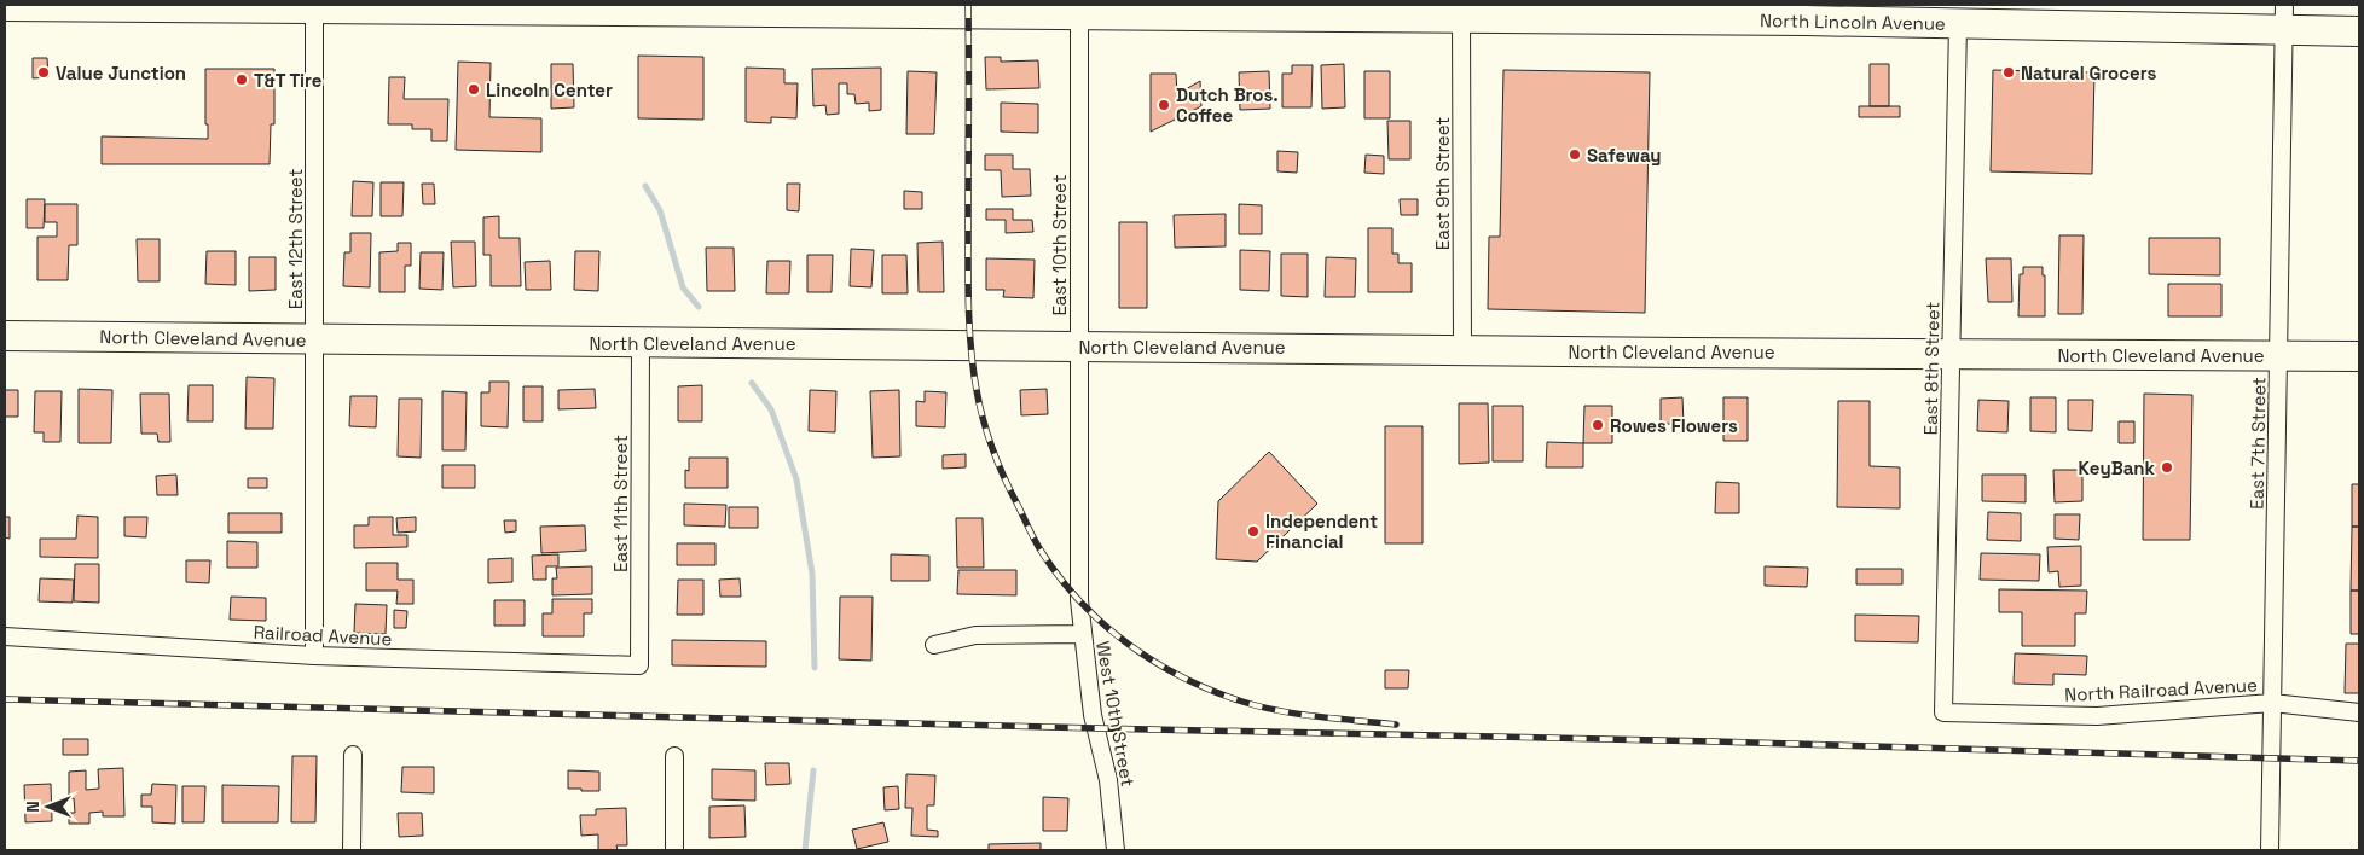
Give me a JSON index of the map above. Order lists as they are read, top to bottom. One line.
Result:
{"streets":{"highway":["North Lincoln Avenue","North Cleveland Avenue"],"street":["East 9th Street","East 12th Street","East 10th Street","East 8th Street","East 7th Street","East 11th Street","Railroad Avenue","North Railroad Avenue","West 10th Street"]},"crossings":[["North Lincoln Avenue","East 9th Street"],["North Lincoln Avenue","East 12th Street"],["North Lincoln Avenue","East 10th Street"],["North Lincoln Avenue","East 8th Street"],["North Lincoln Avenue","East 7th Street"],["East 9th Street","North Cleveland Avenue"],["East 12th Street","North Cleveland Avenue"],["East 12th Street","Railroad Avenue"],["East 10th Street","North Cleveland Avenue"],["East 10th Street","West 10th Street"],["North Cleveland Avenue","East 8th Street"],["North Cleveland Avenue","East 7th Street"],["North Cleveland Avenue","East 11th Street"],["East 8th Street","North Railroad Avenue"],["East 7th Street","North Railroad Avenue"],["East 11th Street","Railroad Avenue"]],"places":["Value Junction","Natural Grocers","T&T Tire","Lincoln Center","Dutch Bros. Coffee","Safeway","Rowes Flowers","KeyBank","Independent Financial"],"north":"left"}
